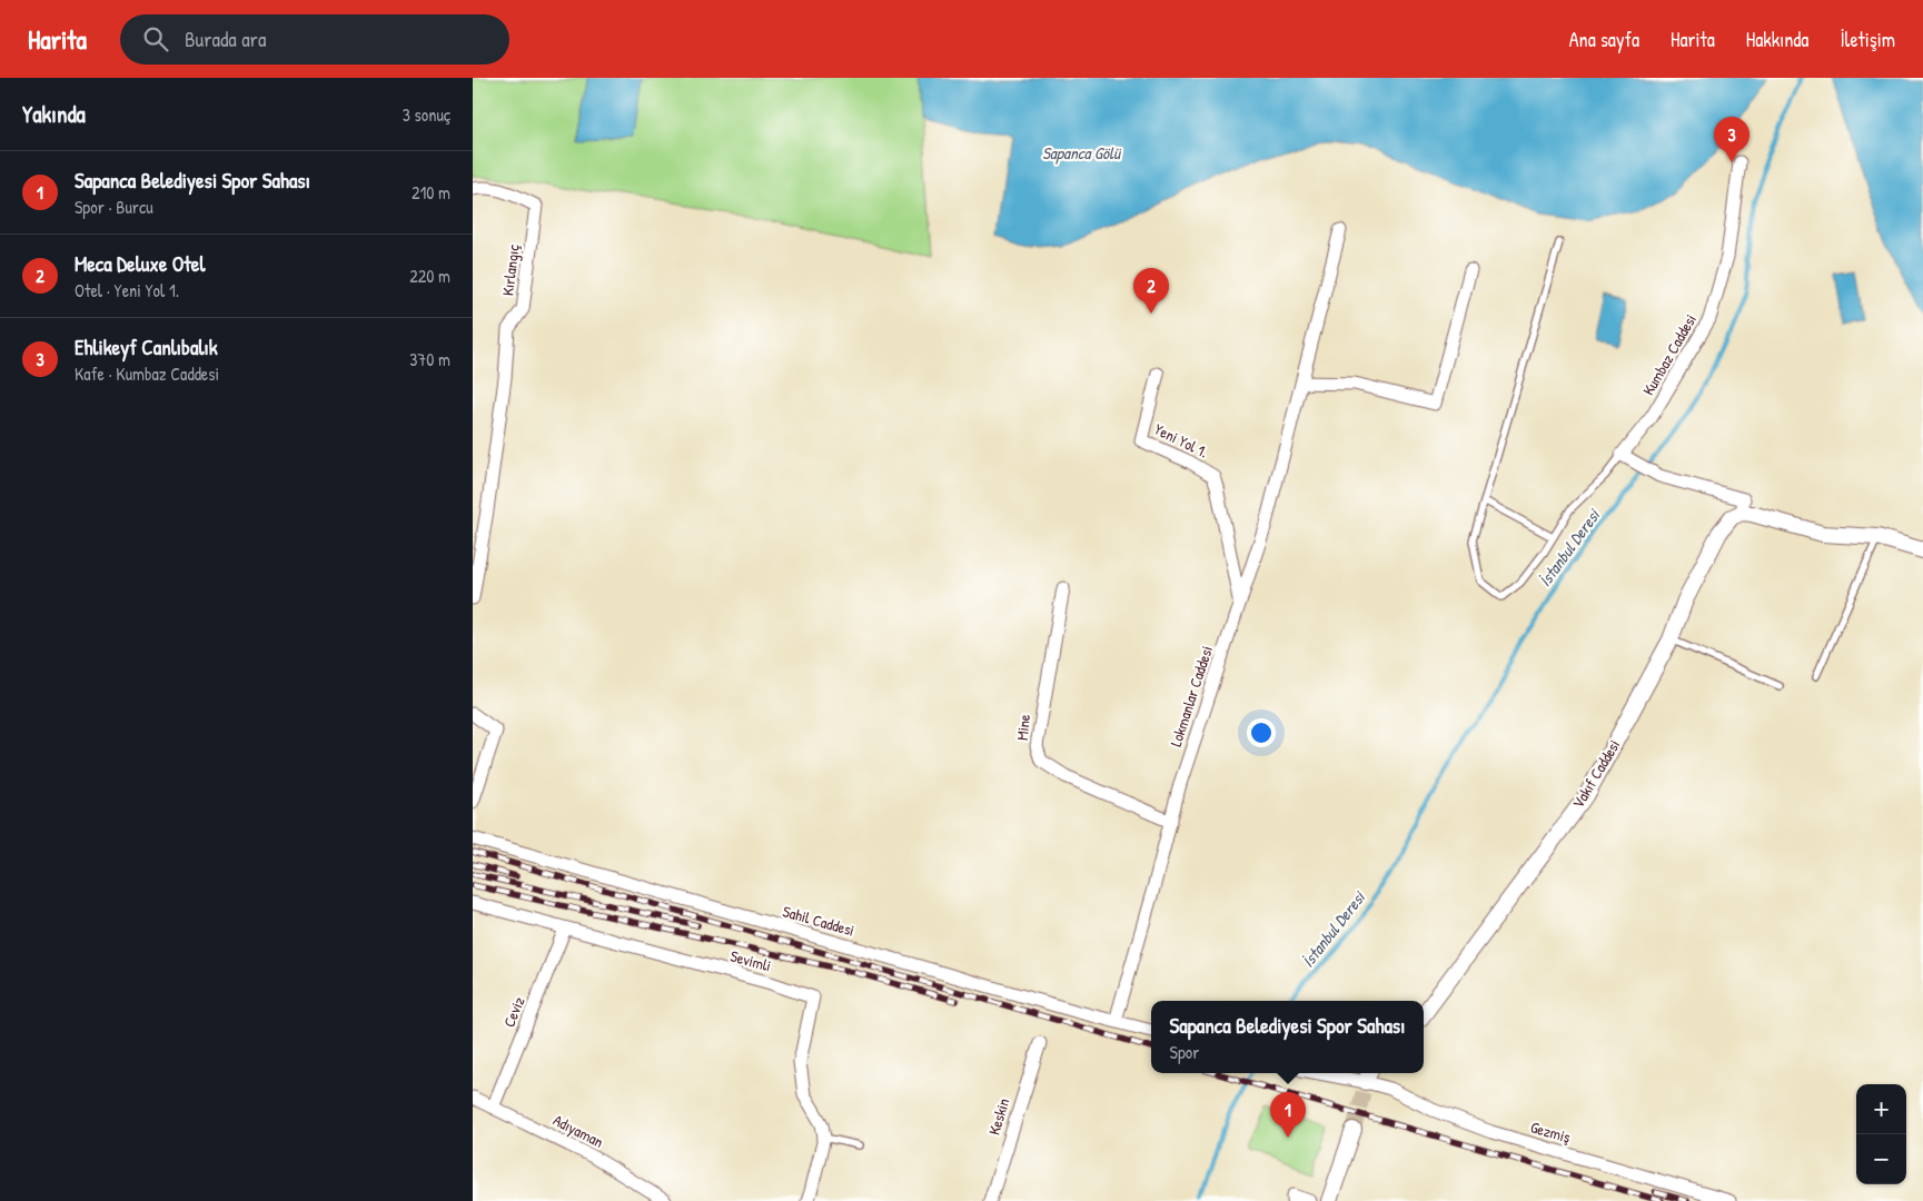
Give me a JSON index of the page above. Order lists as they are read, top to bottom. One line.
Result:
{"streets":{"street":["Kırlangıç","Kumbaz Caddesi","Yeni Yol 1.","Lokmanlar Caddesi","Mine","Vakıf Caddesi","Sahil Caddesi","Sevimli","Ceviz","Keskin","Adıyaman","Gezmiş"]},"crossings":[["Yeni Yol 1.","Lokmanlar Caddesi"],["Lokmanlar Caddesi","Mine"],["Lokmanlar Caddesi","Sahil Caddesi"],["Sevimli","Ceviz"],["Ceviz","Adıyaman"]],"water":["Sapanca Gölü","İstanbul Deresi"],"page":{"header":"Harita","search":"Burada ara","nav":["Ana sayfa","Harita","Hakkında","İletişim"],"heading":["Yakında","3 sonuç"],"pins":["3","2","1"],"list":[{"mark":"1","name":"Sapanca Belediyesi Spor Sahası","note":"Spor · Burcu","value":"210 m"},{"mark":"2","name":"Meca Deluxe Otel","note":"Otel · Yeni Yol 1.","value":"220 m"},{"mark":"3","name":"Ehlikeyf Canlıbalık","note":"Kafe · Kumbaz Caddesi","value":"370 m"}],"popup":["Sapanca Belediyesi Spor Sahası","Spor"],"map_buttons":["+","−"]}}
